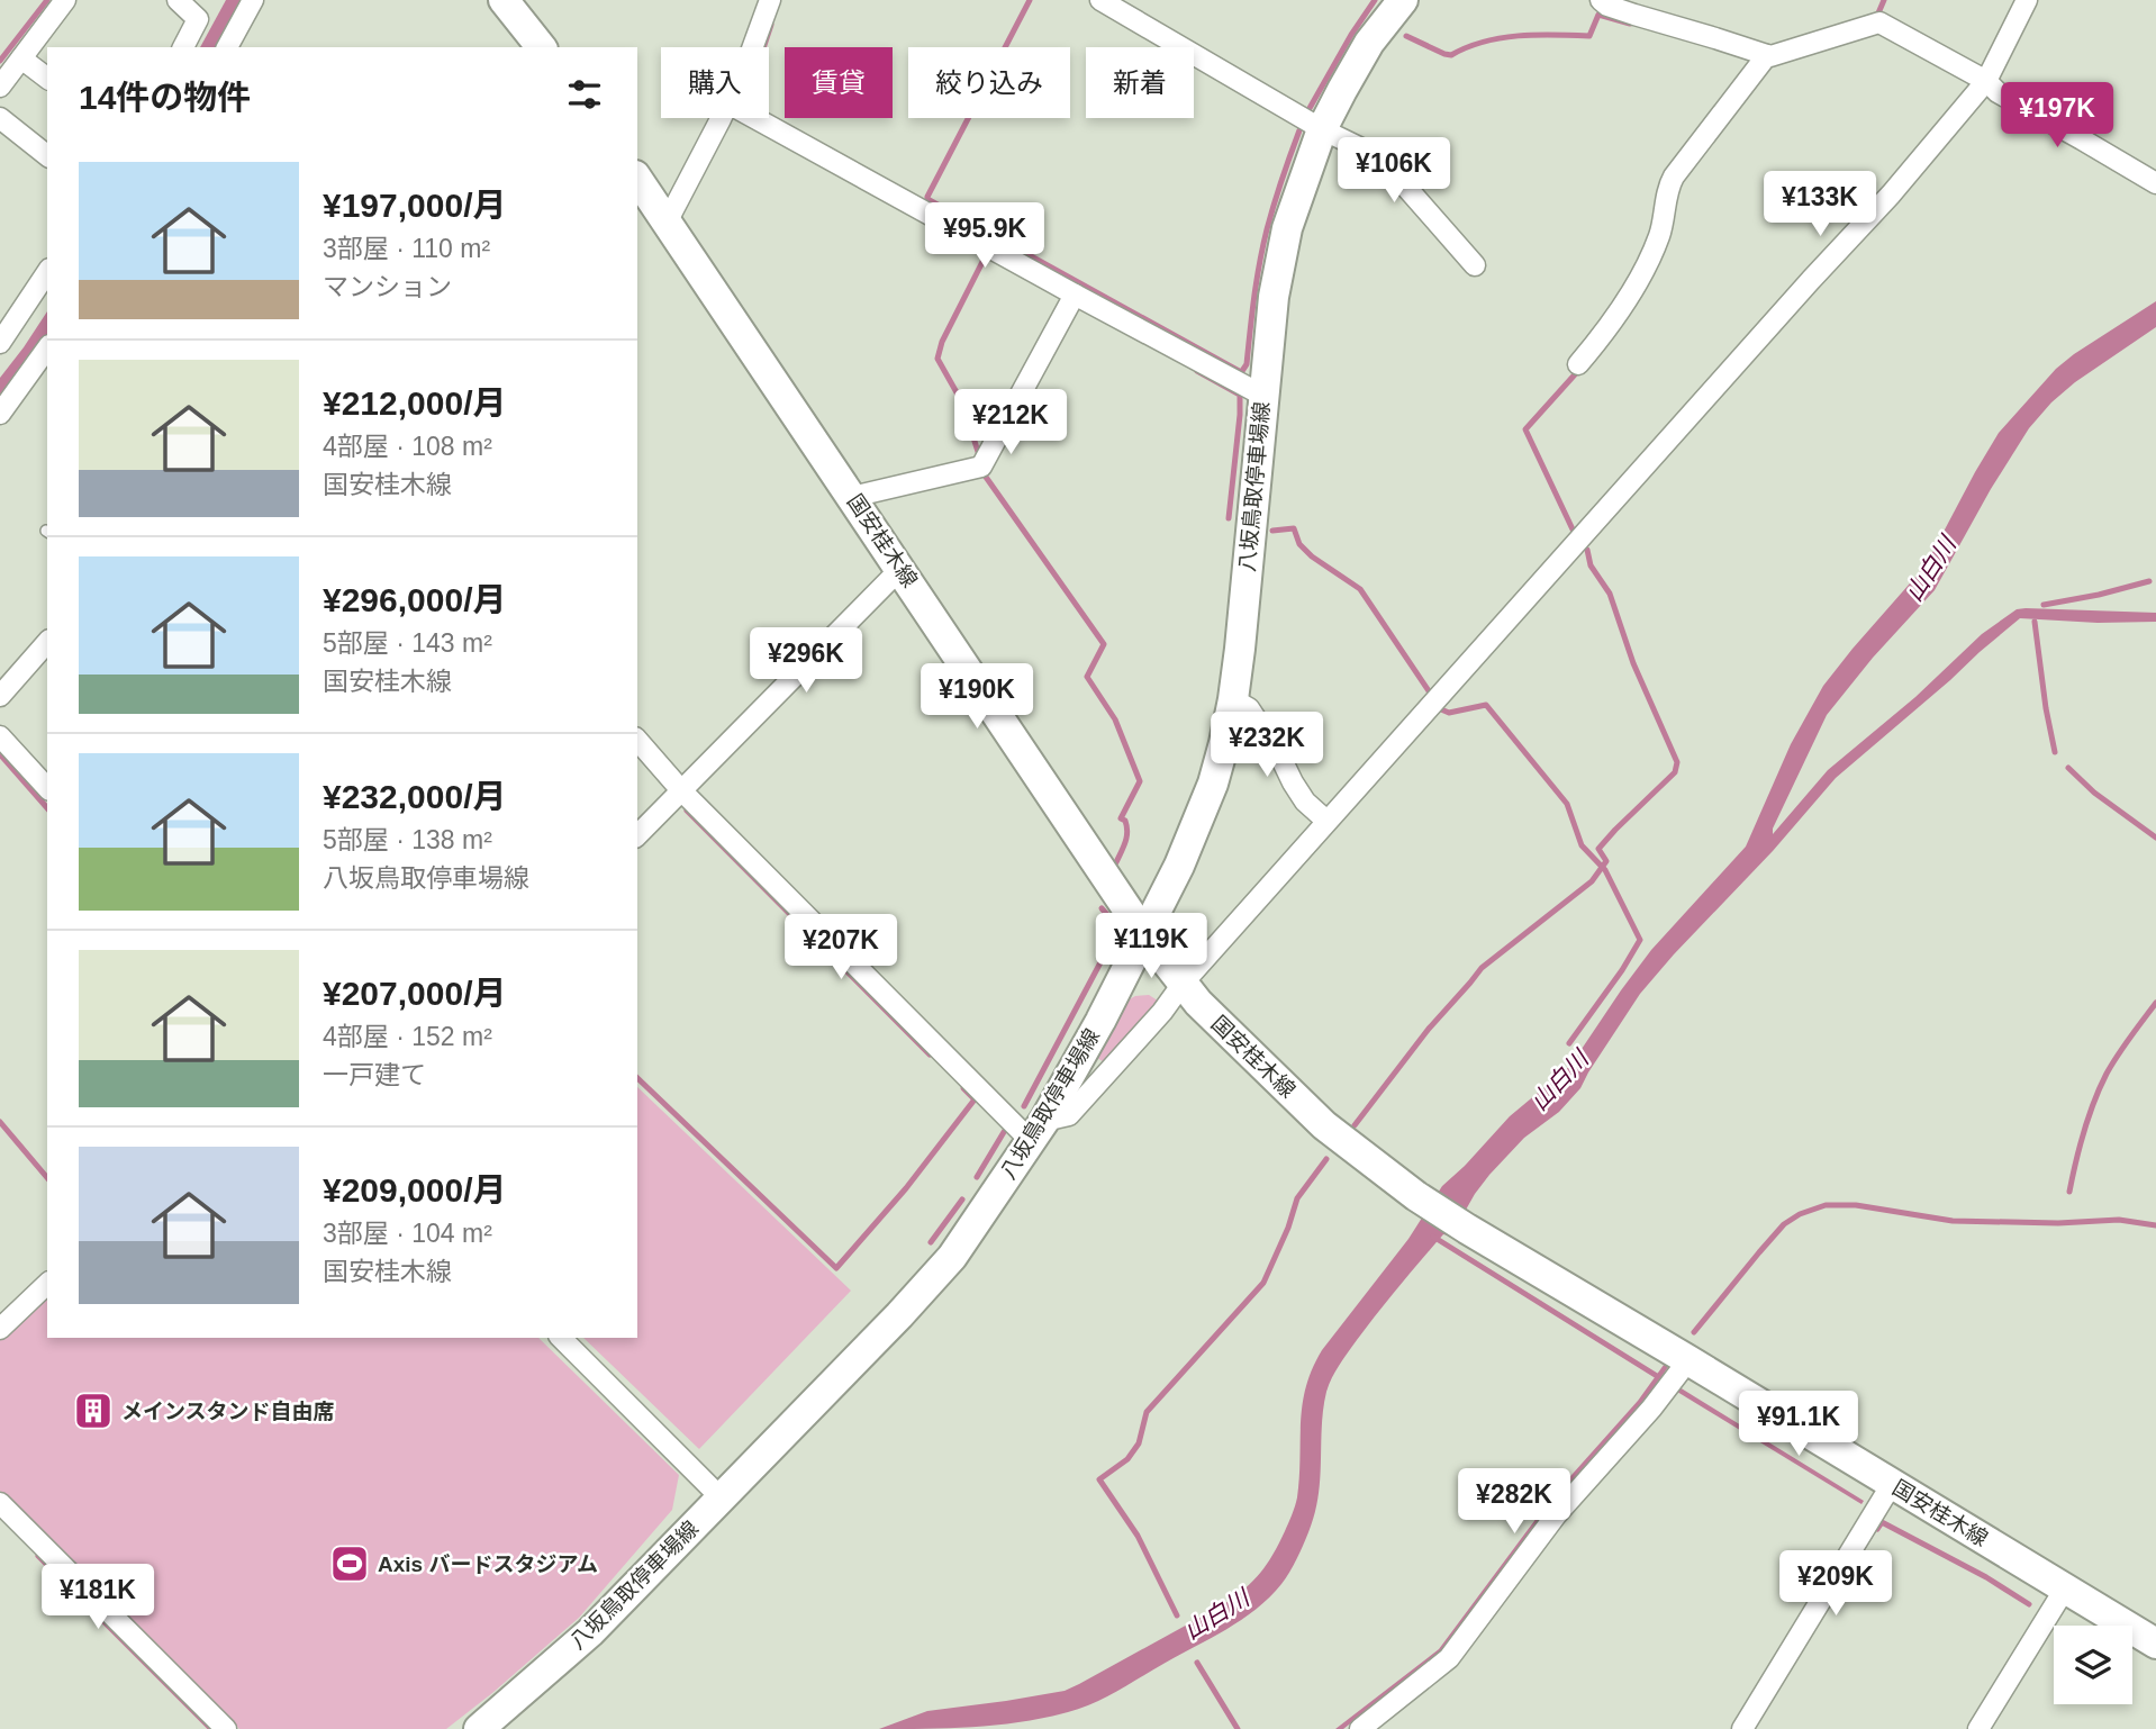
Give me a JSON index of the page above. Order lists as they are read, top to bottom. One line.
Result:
{"streets":{"main road":["八坂鳥取停車場線","国安桂木線"]},"crossings":[["八坂鳥取停車場線","国安桂木線"]],"water":["山白川"],"places":{"building":["メインスタンド自由席"],"sports":["Axis バードスタジアム"]},"page":{"chip":["購入","賃貸","絞り込み","新着"],"heading":"14件の物件","price":["¥197K","¥106K","¥133K","¥95.9K","¥212K","¥296K","¥190K","¥232K","¥119K","¥207K","¥91.1K","¥282K","¥209K","¥181K"],"list":[{"name":"¥197,000/月","note":"3部屋 · 110 m² · マンション"},{"name":"¥212,000/月","note":"4部屋 · 108 m² · 国安桂木線"},{"name":"¥296,000/月","note":"5部屋 · 143 m² · 国安桂木線"},{"name":"¥232,000/月","note":"5部屋 · 138 m² · 八坂鳥取停車場線"},{"name":"¥207,000/月","note":"4部屋 · 152 m² · 一戸建て"},{"name":"¥209,000/月","note":"3部屋 · 104 m² · 国安桂木線"}]}}
